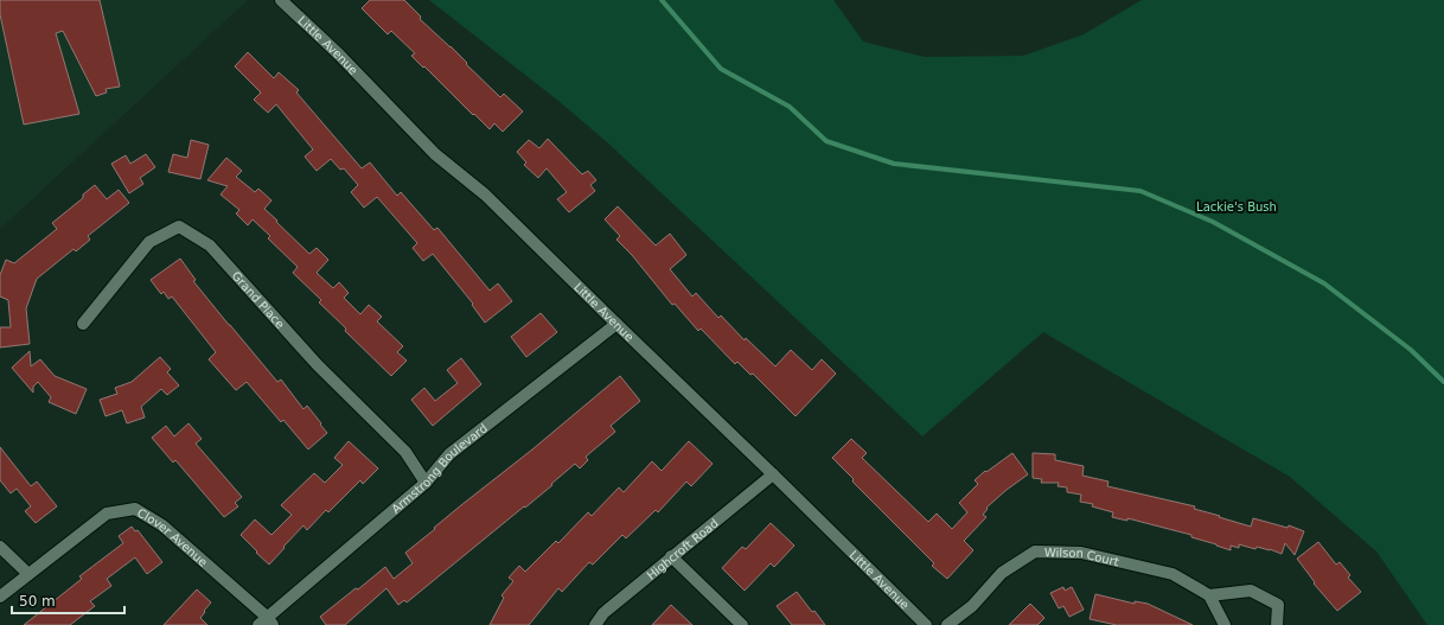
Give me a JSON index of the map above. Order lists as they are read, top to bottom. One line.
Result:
{"streets":{"street":["Little Avenue","Grand Place","Armstrong Boulevard","Clover Avenue","Highcroft Road","Wilson Court"]},"crossings":[["Little Avenue","Armstrong Boulevard"],["Little Avenue","Highcroft Road"],["Grand Place","Armstrong Boulevard"],["Armstrong Boulevard","Clover Avenue"]],"parks":["Lackie's Bush"],"scale_bar":"50 m"}
